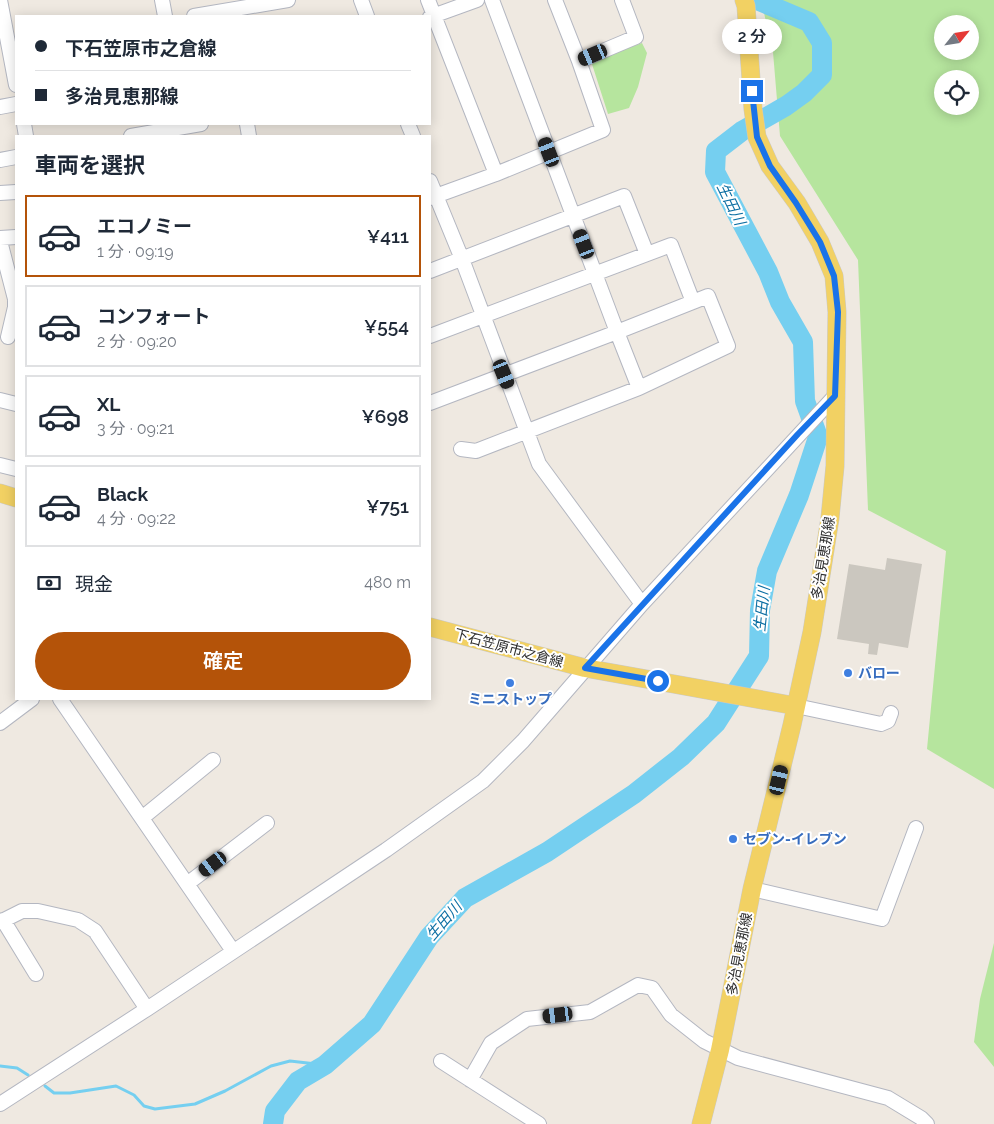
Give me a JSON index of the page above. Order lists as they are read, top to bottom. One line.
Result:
{"streets":{"main road":["多治見恵那線","下石笠原市之倉線"]},"crossings":[["多治見恵那線","下石笠原市之倉線"]],"water":["生田川"],"places":["バロー","ミニストップ","セブン-イレブン"],"north":"top right","page":{"banner":["下石笠原市之倉線","多治見恵那線"],"bubble":"2 分","heading":"車両を選択","list":[{"name":"エコノミー","note":"1 分 · 09:19","value":"¥411"},{"name":"コンフォート","note":"2 分 · 09:20","value":"¥554"},{"name":"XL","note":"3 分 · 09:21","value":"¥698"},{"name":"Black","note":"4 分 · 09:22","value":"¥751"}],"pay":["現金","480 m"],"buttons":"確定"}}
